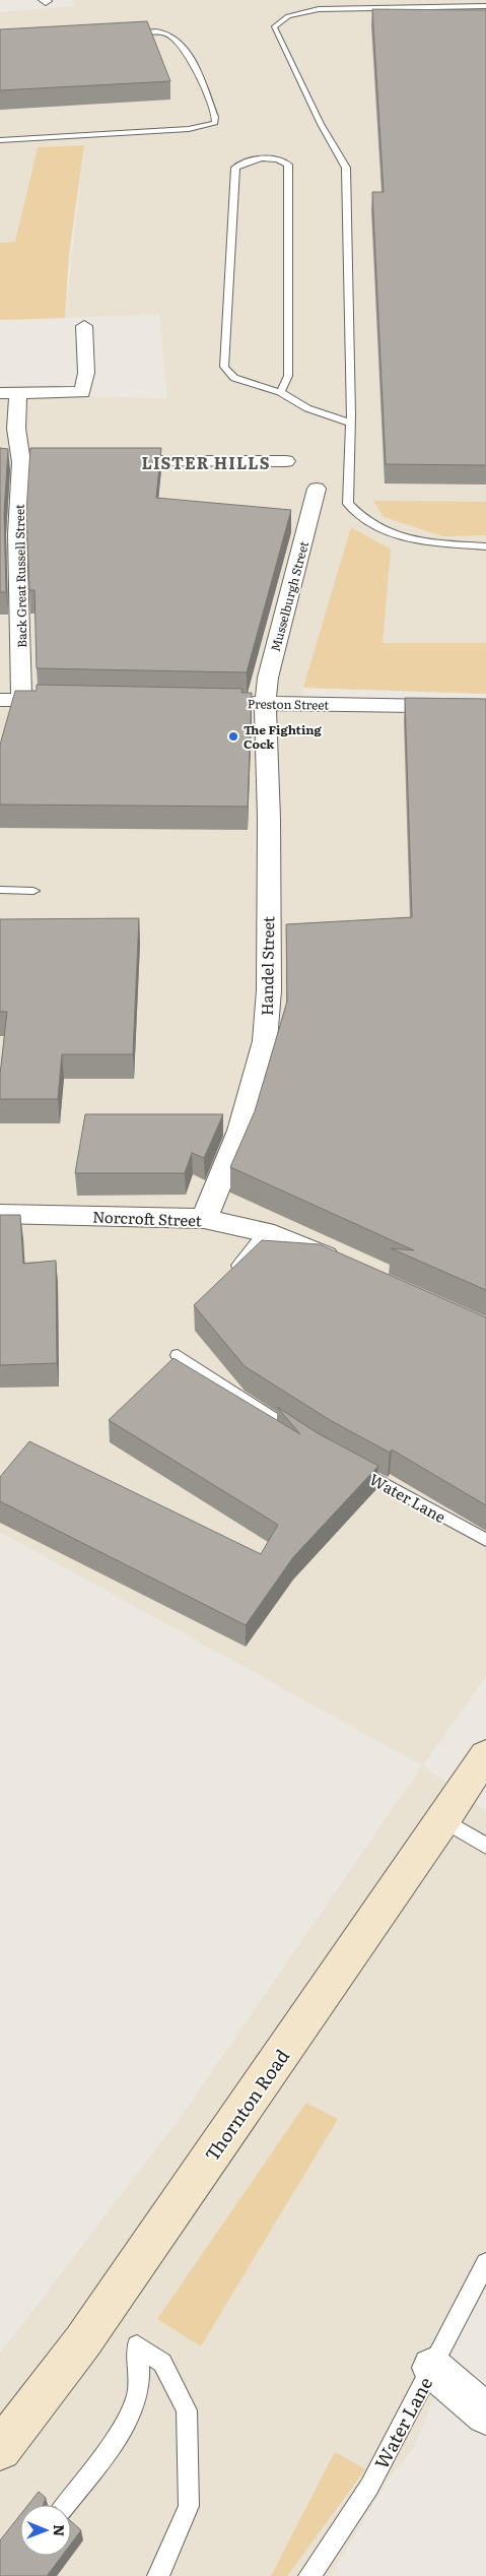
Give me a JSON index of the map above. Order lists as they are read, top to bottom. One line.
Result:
{"streets":{"main road":["Thornton Road"],"street":["Back Great Russell Street","Musselburgh Street","Preston Street","Handel Street","Norcroft Street"],"lane":["Water Lane"]},"crossings":[["Musselburgh Street","Preston Street"],["Musselburgh Street","Handel Street"],["Preston Street","Handel Street"],["Handel Street","Norcroft Street"]],"districts":["LISTER HILLS"],"places":["The Fighting Cock"],"north":"right"}
